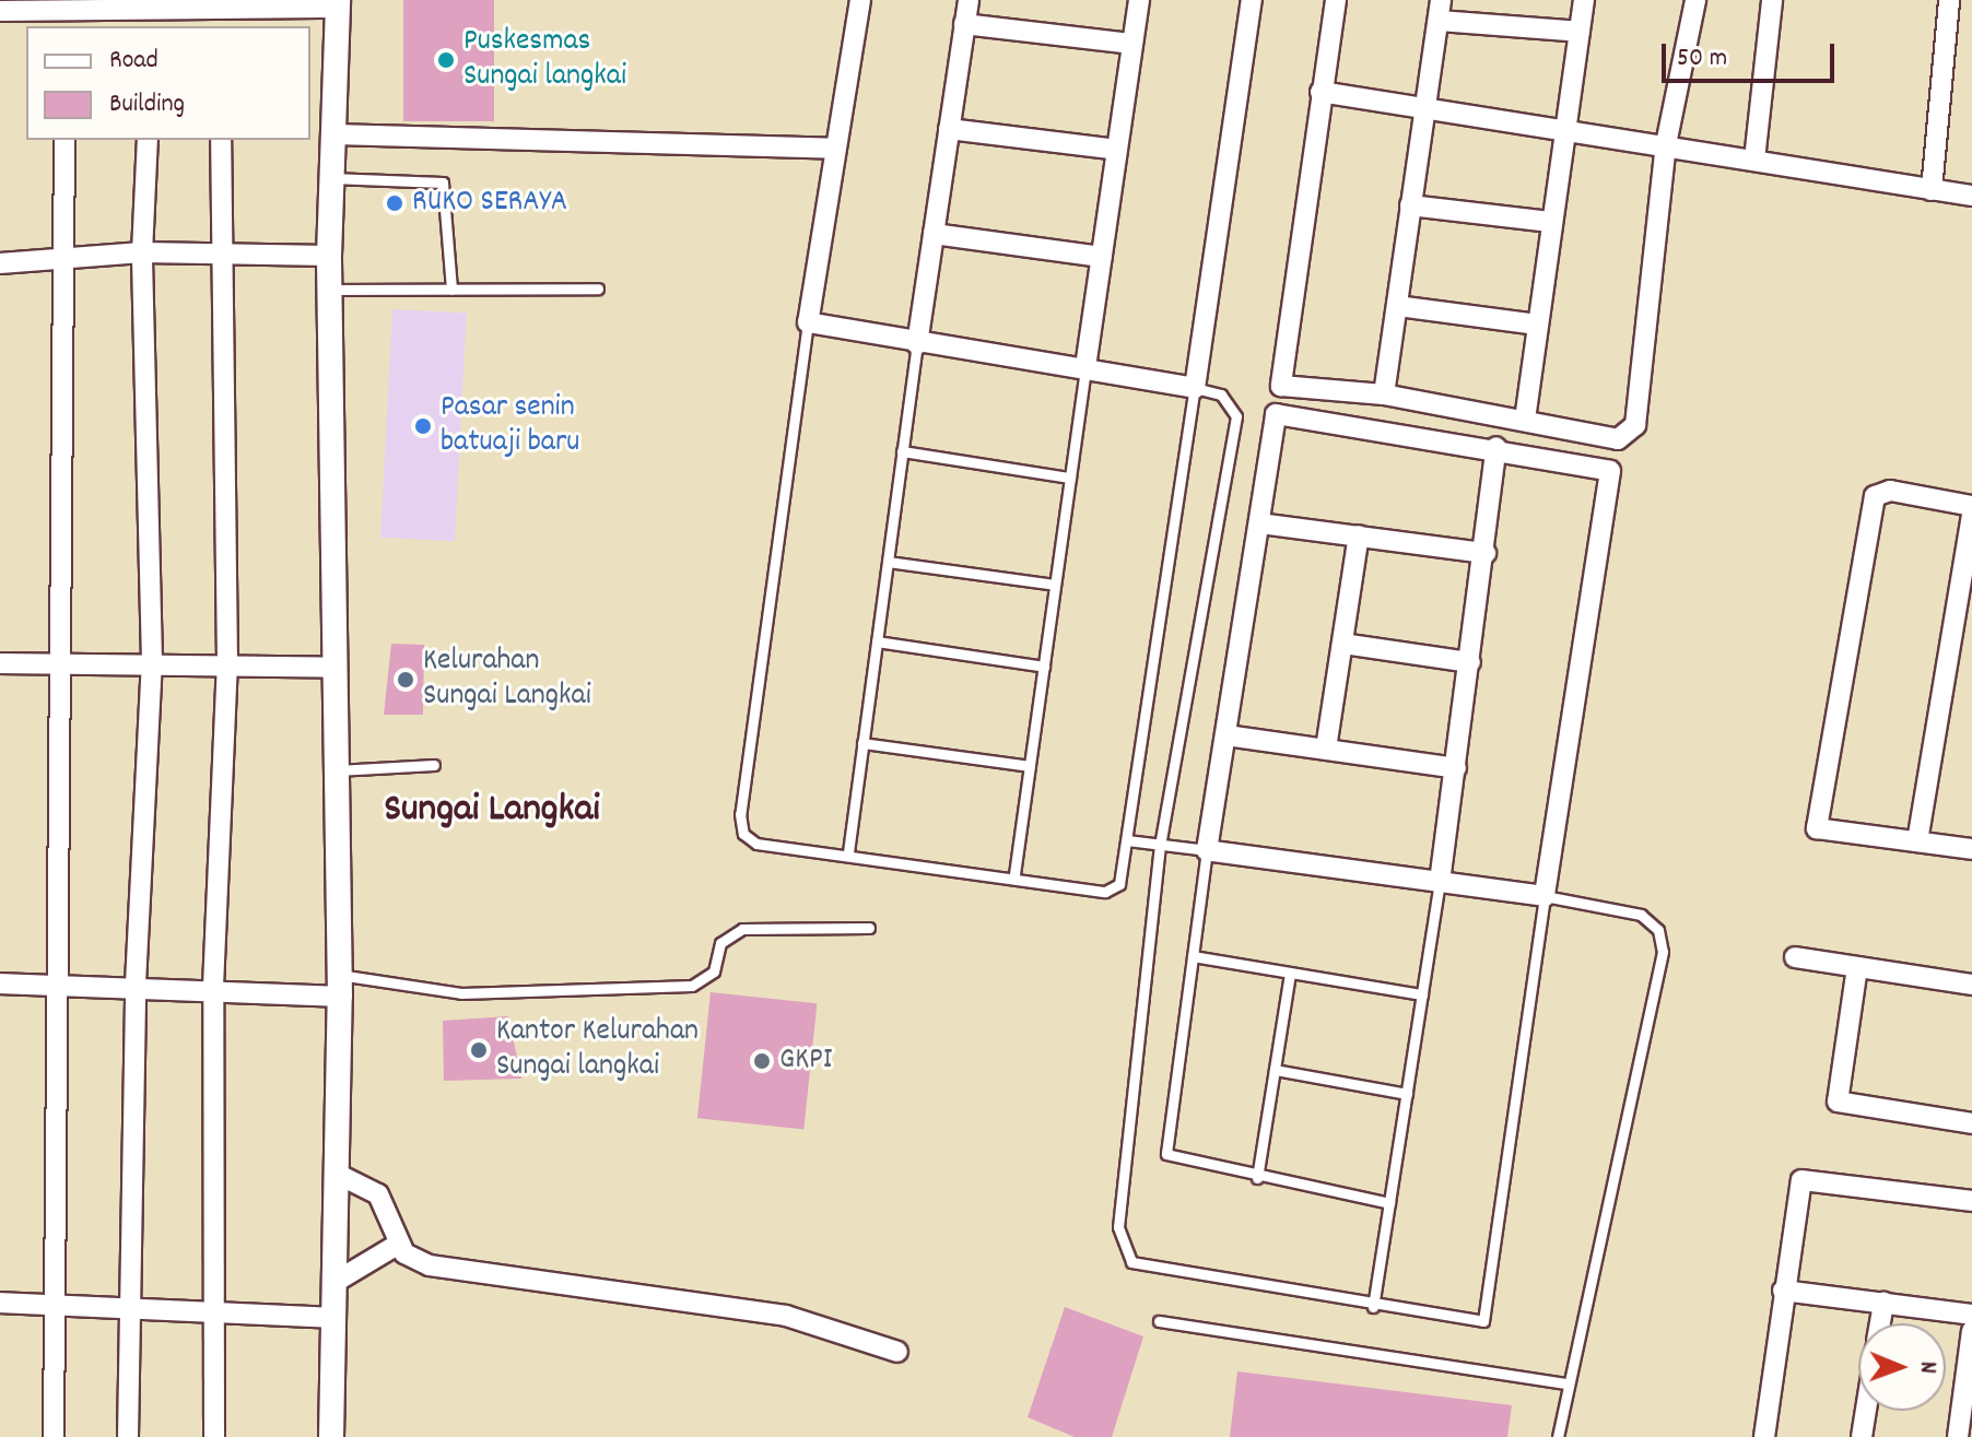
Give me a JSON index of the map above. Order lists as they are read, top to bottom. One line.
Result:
{"districts":["Sungai Langkai"],"places":["Puskesmas Sungai langkai","RUKO SERAYA","Pasar senin batuaji baru","Kelurahan Sungai Langkai","Kantor Kelurahan Sungai langkai","GKPI"],"legend":["Road","Building"],"scale_bar":"50 m","north":"right"}
